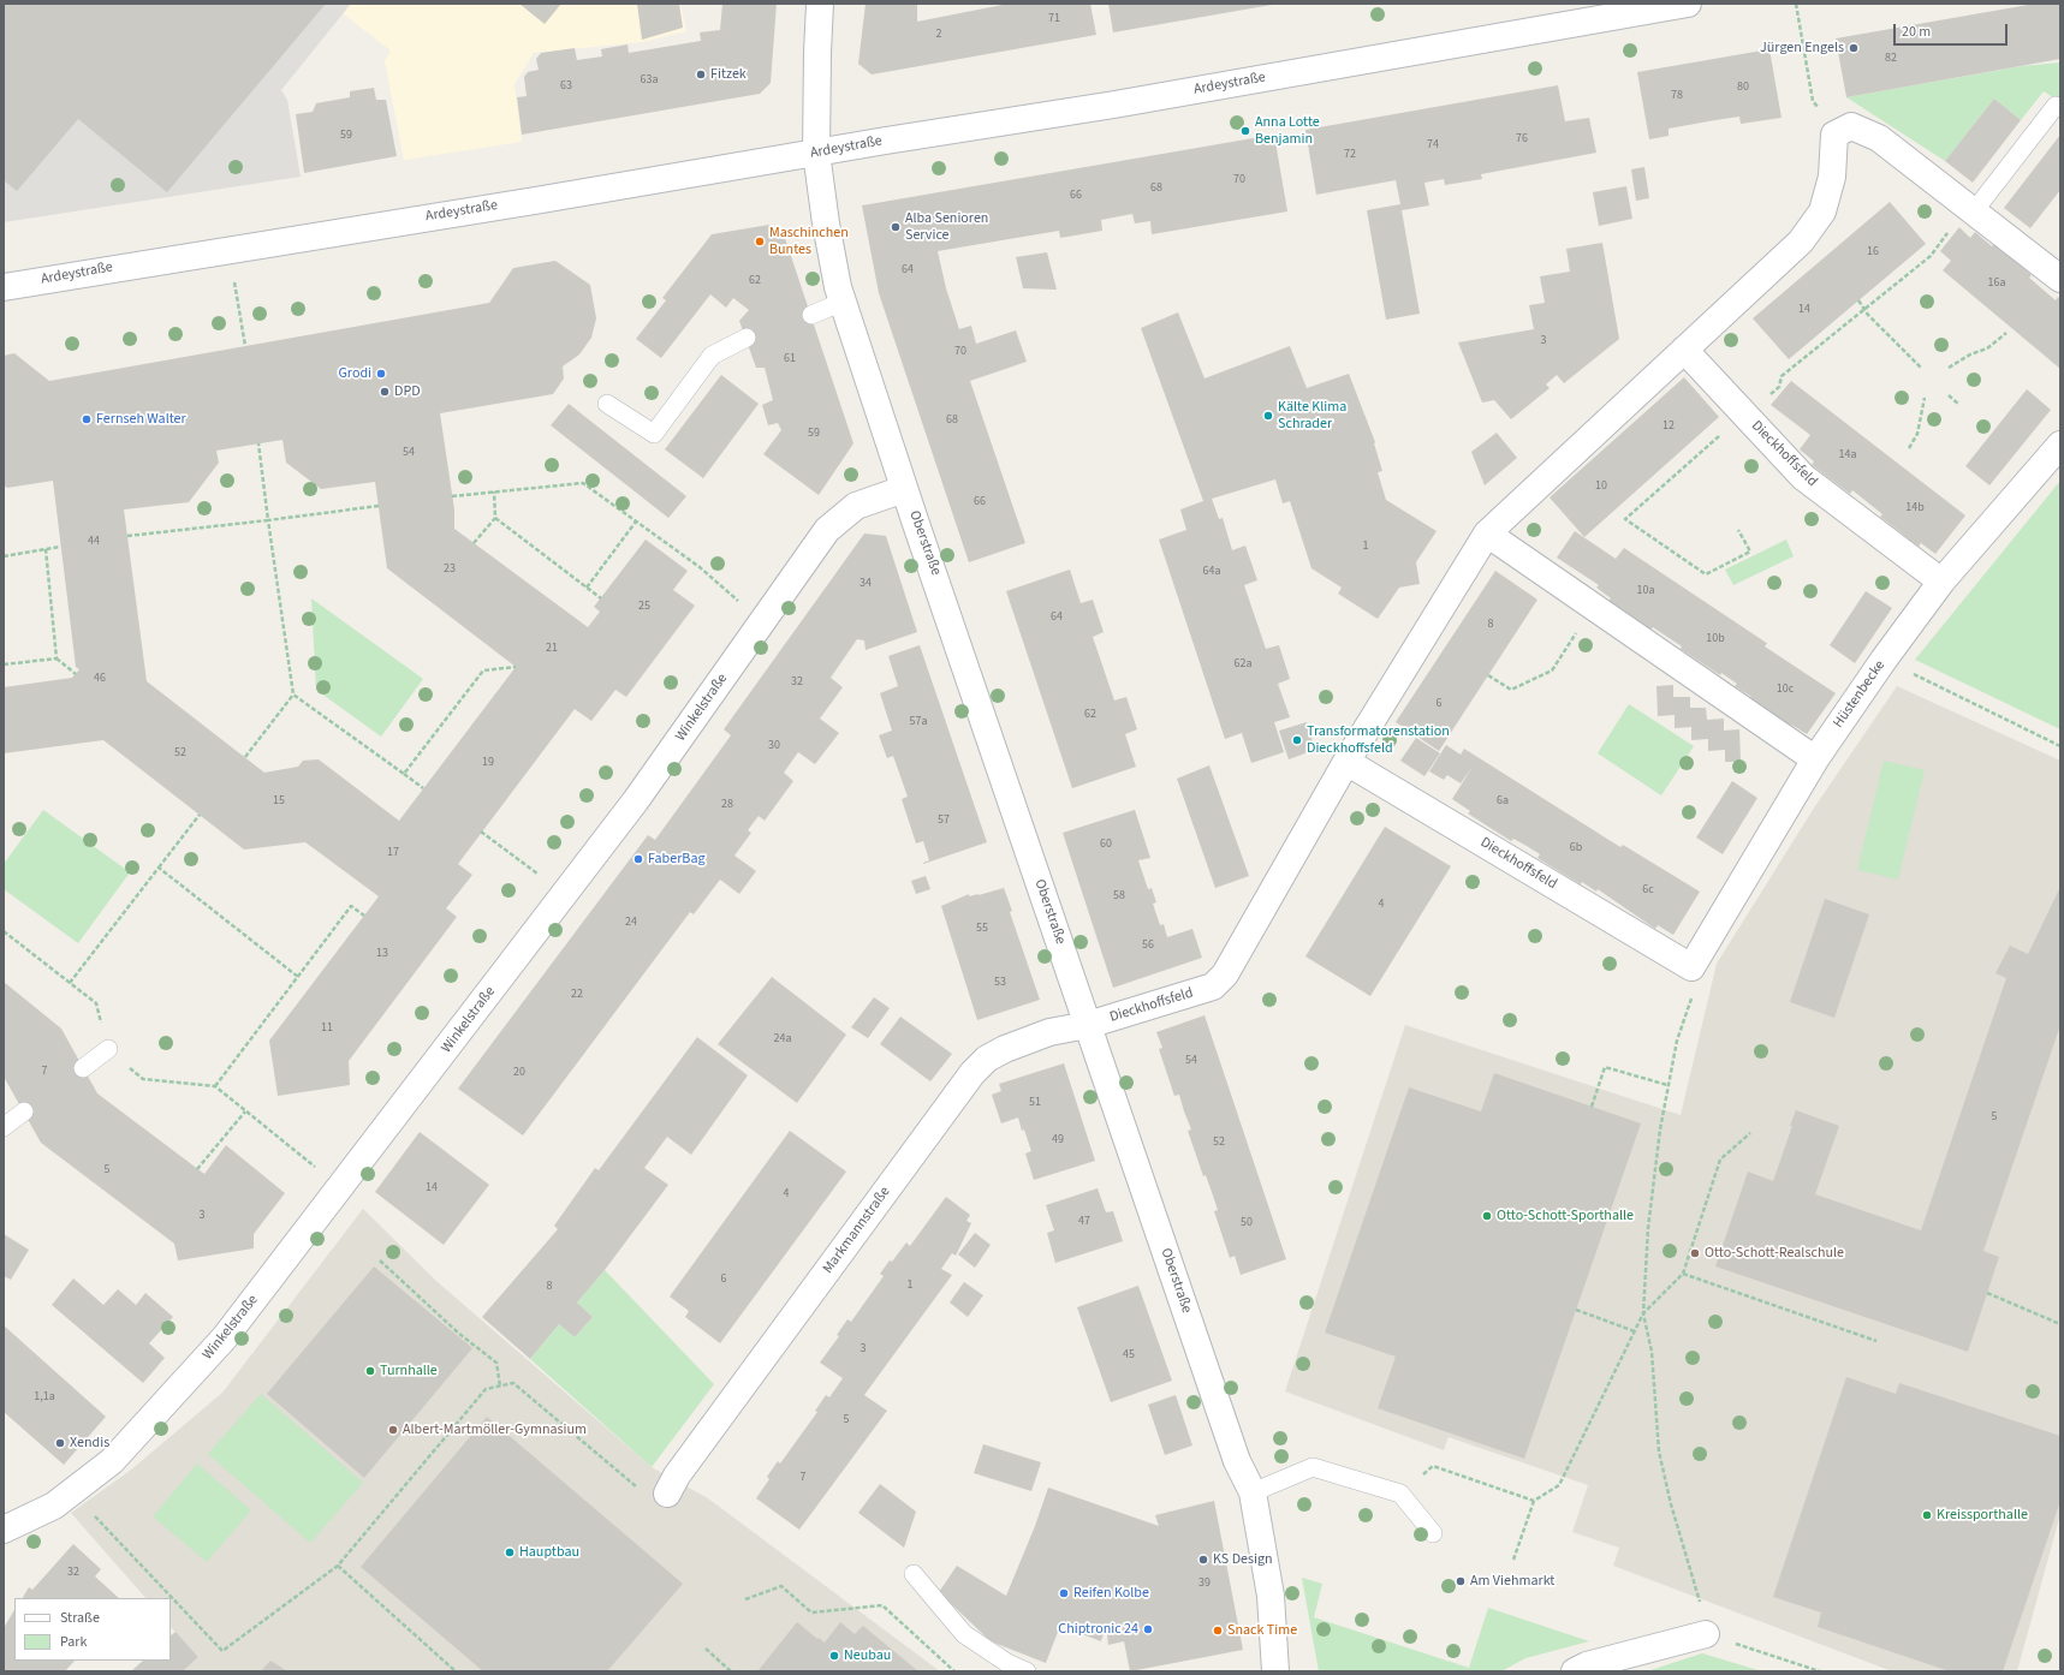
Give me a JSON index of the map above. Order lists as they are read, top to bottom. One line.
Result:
{"streets":{"street":["Ardeystraße","Dieckhoffsfeld","Oberstraße","Hüstenbecke","Winkelstraße","Markmannstraße"]},"crossings":[["Ardeystraße","Oberstraße"],["Dieckhoffsfeld","Oberstraße"],["Dieckhoffsfeld","Hüstenbecke"],["Dieckhoffsfeld","Markmannstraße"],["Oberstraße","Winkelstraße"],["Oberstraße","Markmannstraße"]],"places":["Jürgen Engels","Fitzek","Anna Lotte Benjamin","Alba Senioren Service","Maschinchen Buntes","Grodi","DPD","Kälte Klima Schrader","Fernseh Walter","Transformatorenstation Dieckhoffsfeld","FaberBag","Otto-Schott-Sporthalle","Otto-Schott-Realschule","Turnhalle","Albert-Martmöller-Gymnasium","Xendis","Kreissporthalle","Hauptbau","KS Design","Am Viehmarkt","Reifen Kolbe","Chiptronic 24","Snack Time","Neubau"],"house_numbers":["71","2","82","63a","63","80","78","59","76","74","72","70","68","66","16","64","62","16a","14","3","70","61","68","12","59","54","14a","10","66","14b","44","1","23","64a","34","10a","25","64","8","10b","21","62a","46","32","10c","6","62","57a","30","52","19","15","6a","28","57","60","6b","17","6c","58","4","24","55","56","13","53","22","11","24a","54","7","20","51","5","49","52","5","14","4","3","47","50","6","1","8","3","45","1,1a","5","7","32","39"],"legend":["Straße","Park"],"scale_bar":"20 m"}
